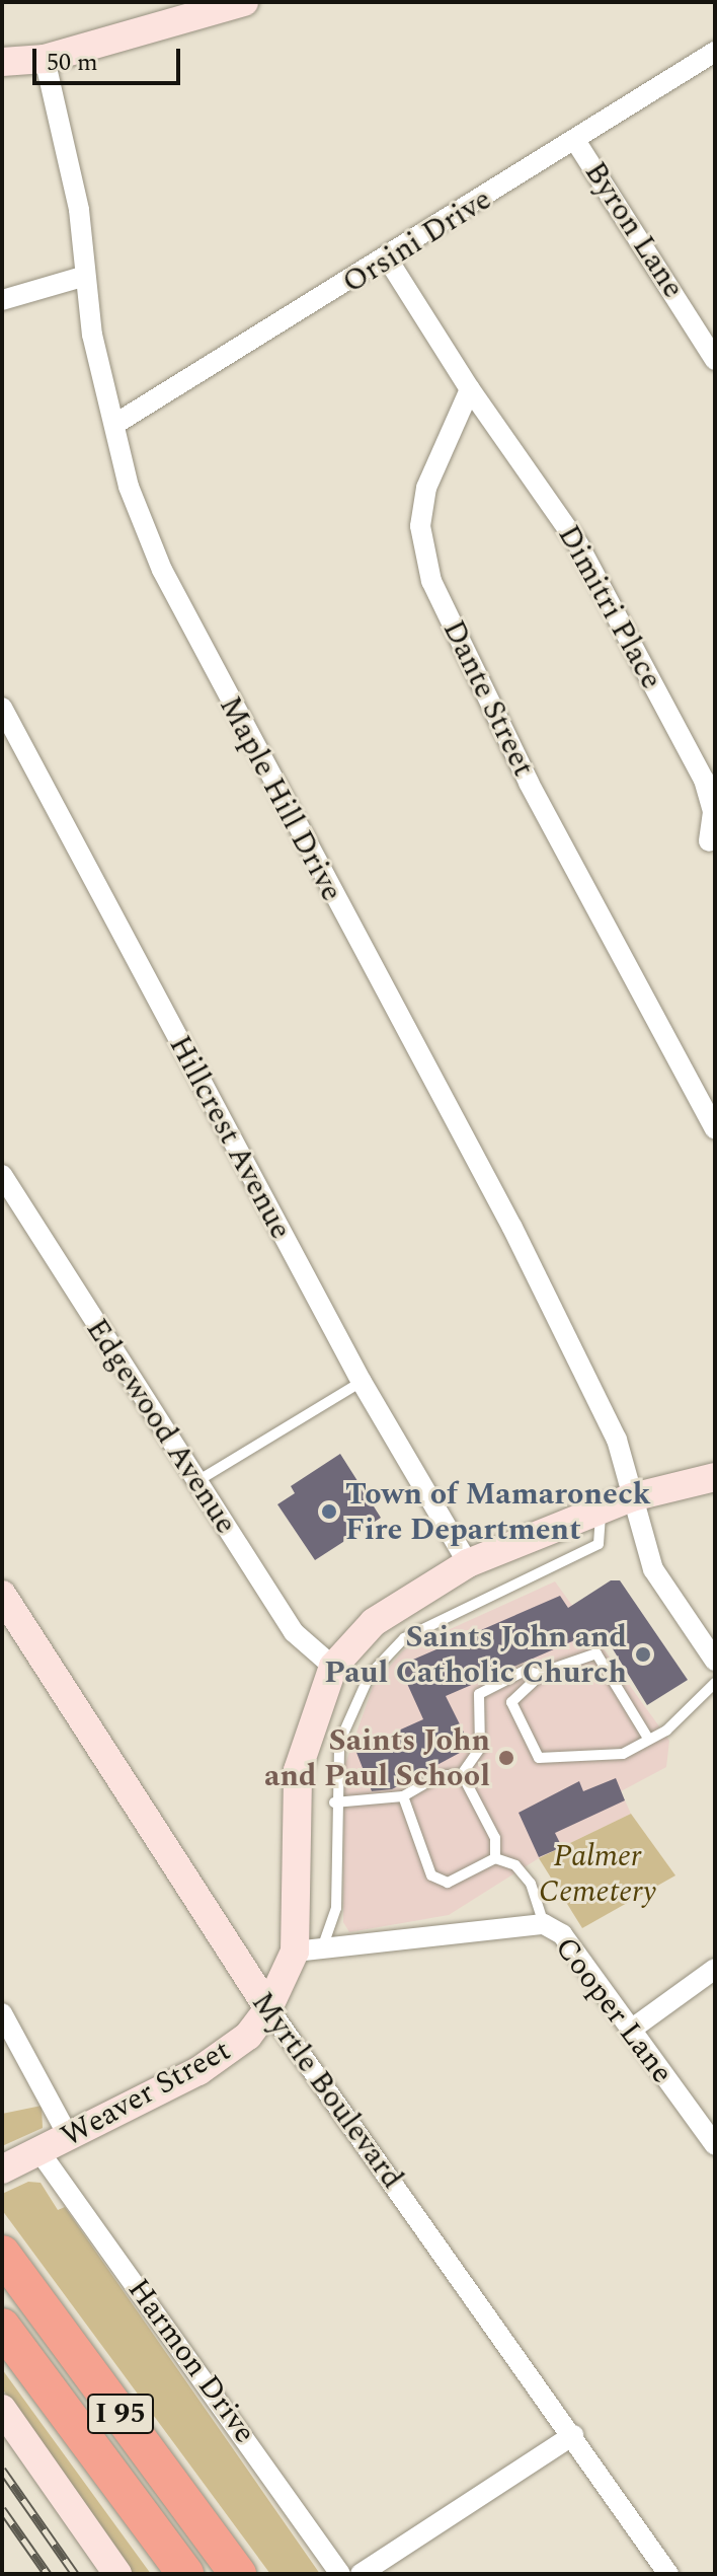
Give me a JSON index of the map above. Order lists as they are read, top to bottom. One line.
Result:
{"streets":{"highway":["I 95"],"main road":["Myrtle Boulevard","Weaver Street"],"street":["Byron Lane","Orsini Drive","Dimitri Place","Dante Street","Maple Hill Drive","Hillcrest Avenue","Edgewood Avenue","Cooper Lane","Harmon Drive"]},"crossings":[["Byron Lane","Orsini Drive"],["Orsini Drive","Maple Hill Drive"],["Dimitri Place","Dante Street"],["Maple Hill Drive","Weaver Street"],["Hillcrest Avenue","Weaver Street"],["Edgewood Avenue","Weaver Street"],["Cooper Lane","Weaver Street"],["Myrtle Boulevard","Weaver Street"],["Weaver Street","Harmon Drive"]],"parks":["Palmer Cemetery"],"places":["Town of Mamaroneck Fire Department","Saints John and Paul Catholic Church","Saints John and Paul School"],"scale_bar":"50 m"}
